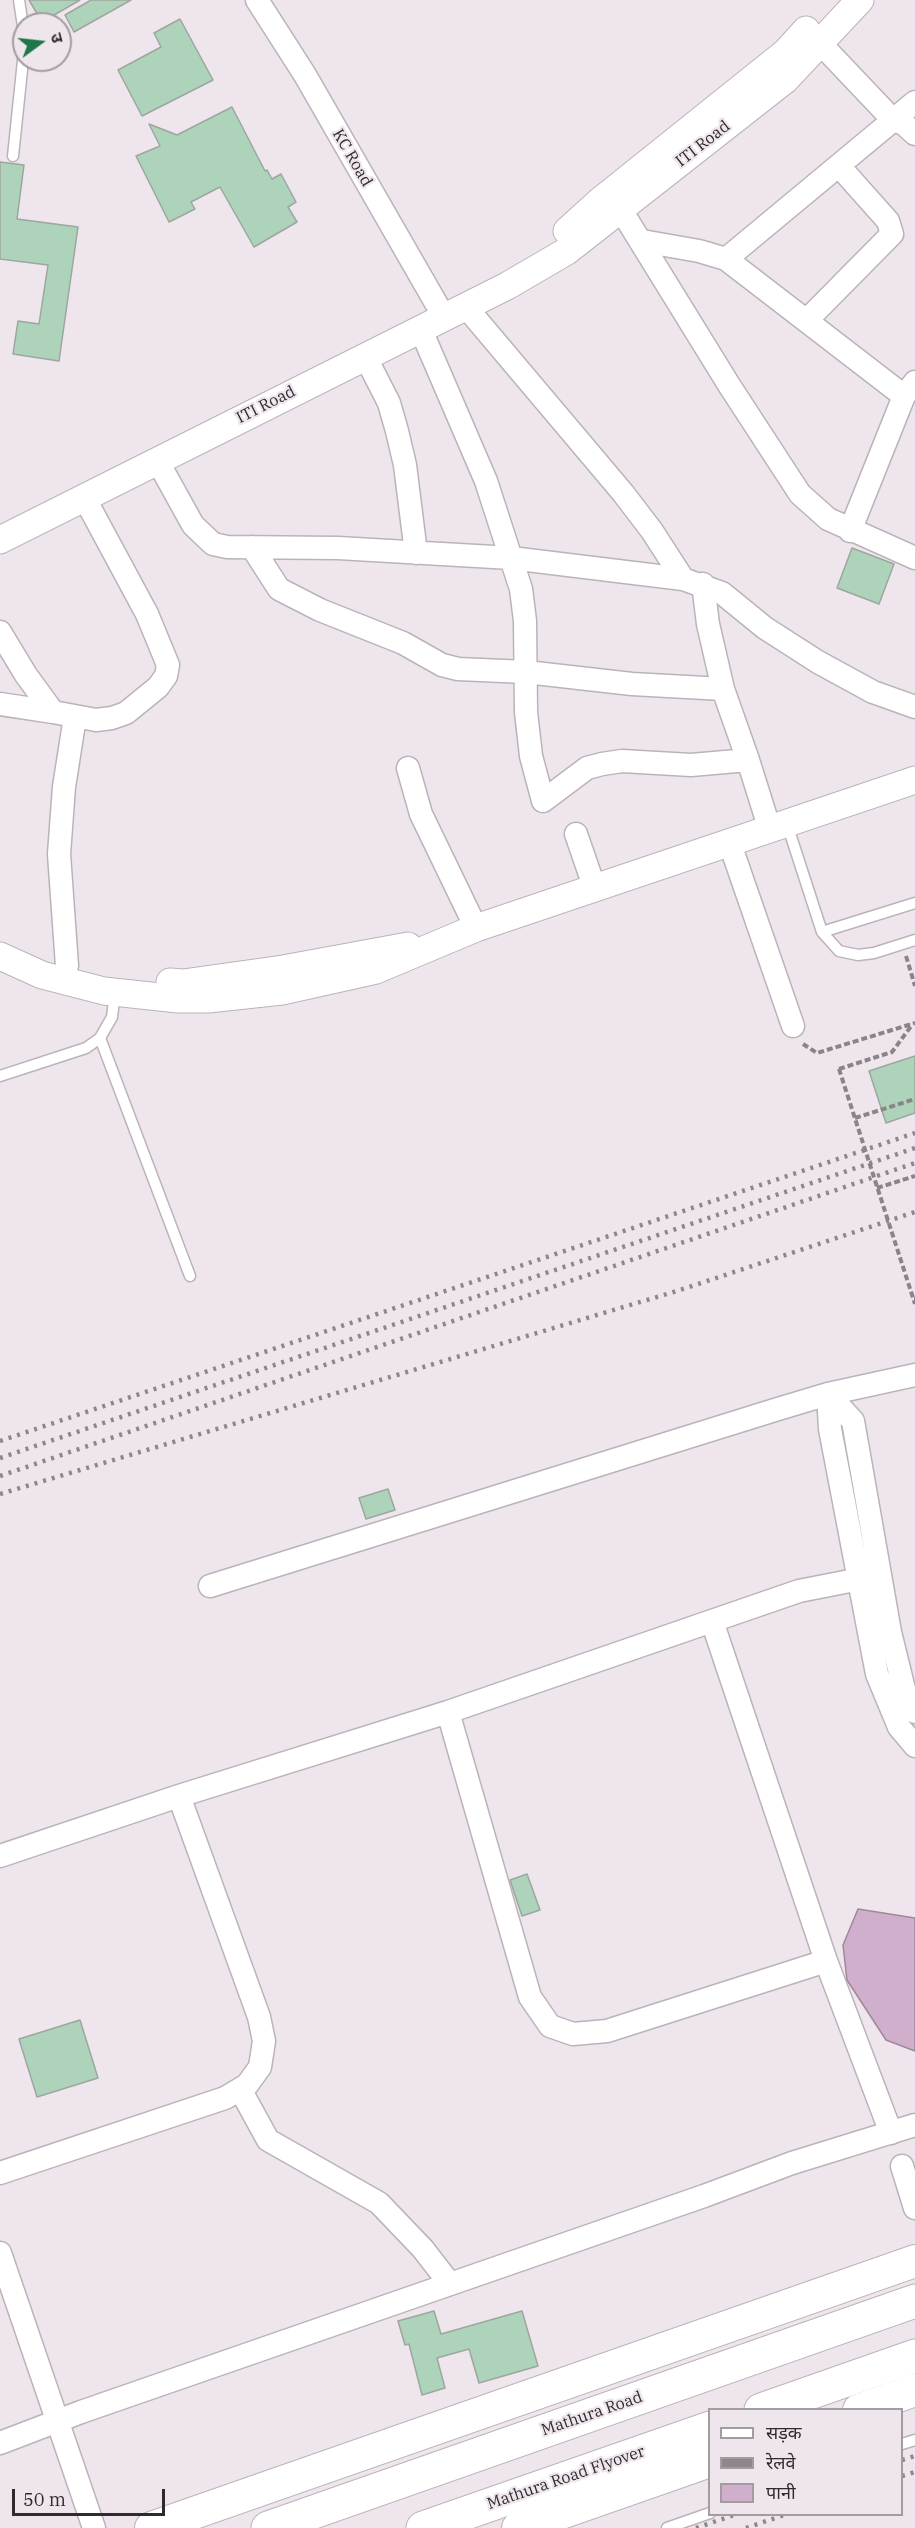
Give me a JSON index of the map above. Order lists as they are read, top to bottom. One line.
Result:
{"streets":{"highway":["Mathura Road","Mathura Road Flyover"],"street":["ITI Road","KC Road"]},"crossings":[["ITI Road","KC Road"]],"legend":["सड़क","रेलवे","पानी"],"scale_bar":"50 m","north":"right"}
